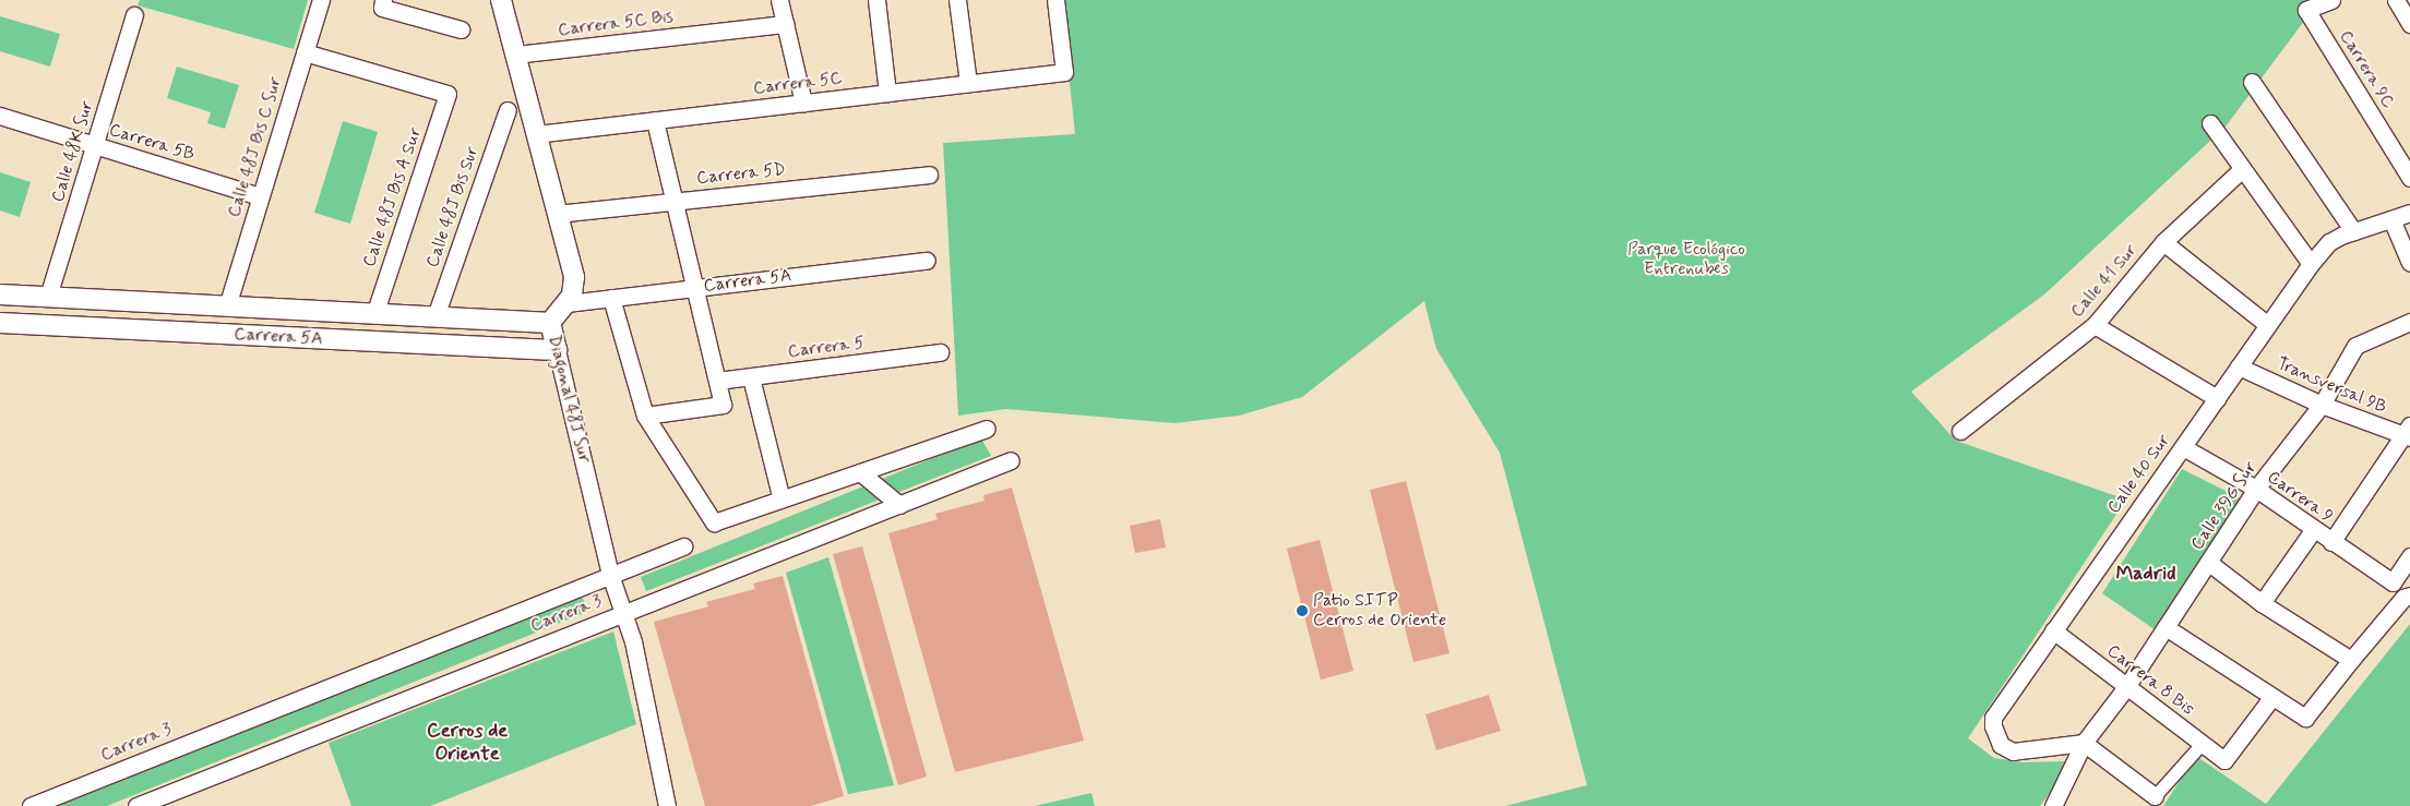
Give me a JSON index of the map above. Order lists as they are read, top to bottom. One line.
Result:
{"streets":{"street":["Carrera 5C Bis","Carrera 9C","Carrera 5C","Carrera 5B","Calle 48J Bis C Sur","Calle 48K Sur","Carrera 5D","Calle 48J Bis A Sur","Calle 48J Bis Sur","Carrera 5A","Calle 41 Sur","Carrera 5","Transversal 9B","Diagonal 48J Sur","Calle 40 Sur","Carrera 9","Calle 39G Sur","Carrera 3","Carrera 8 Bis"]},"crossings":[["Carrera 5C Bis","Diagonal 48J Sur"],["Carrera 5C","Diagonal 48J Sur"],["Carrera 5B","Calle 48J Bis C Sur"],["Carrera 5B","Calle 48K Sur"],["Calle 48J Bis C Sur","Calle 48J Bis A Sur"],["Calle 48J Bis C Sur","Carrera 5A"],["Calle 48K Sur","Carrera 5A"],["Carrera 5D","Diagonal 48J Sur"],["Calle 48J Bis A Sur","Carrera 5A"],["Calle 48J Bis Sur","Carrera 5A"],["Carrera 5A","Diagonal 48J Sur"],["Transversal 9B","Calle 40 Sur"],["Transversal 9B","Calle 39G Sur"],["Diagonal 48J Sur","Carrera 3"],["Calle 40 Sur","Carrera 9"],["Calle 40 Sur","Calle 39G Sur"],["Calle 40 Sur","Carrera 8 Bis"],["Carrera 9","Calle 39G Sur"],["Calle 39G Sur","Carrera 8 Bis"]],"districts":["Madrid","Cerros de Oriente"],"parks":["Parque Ecológico Entrenubes"],"places":["Patio SITP Cerros de Oriente"]}
